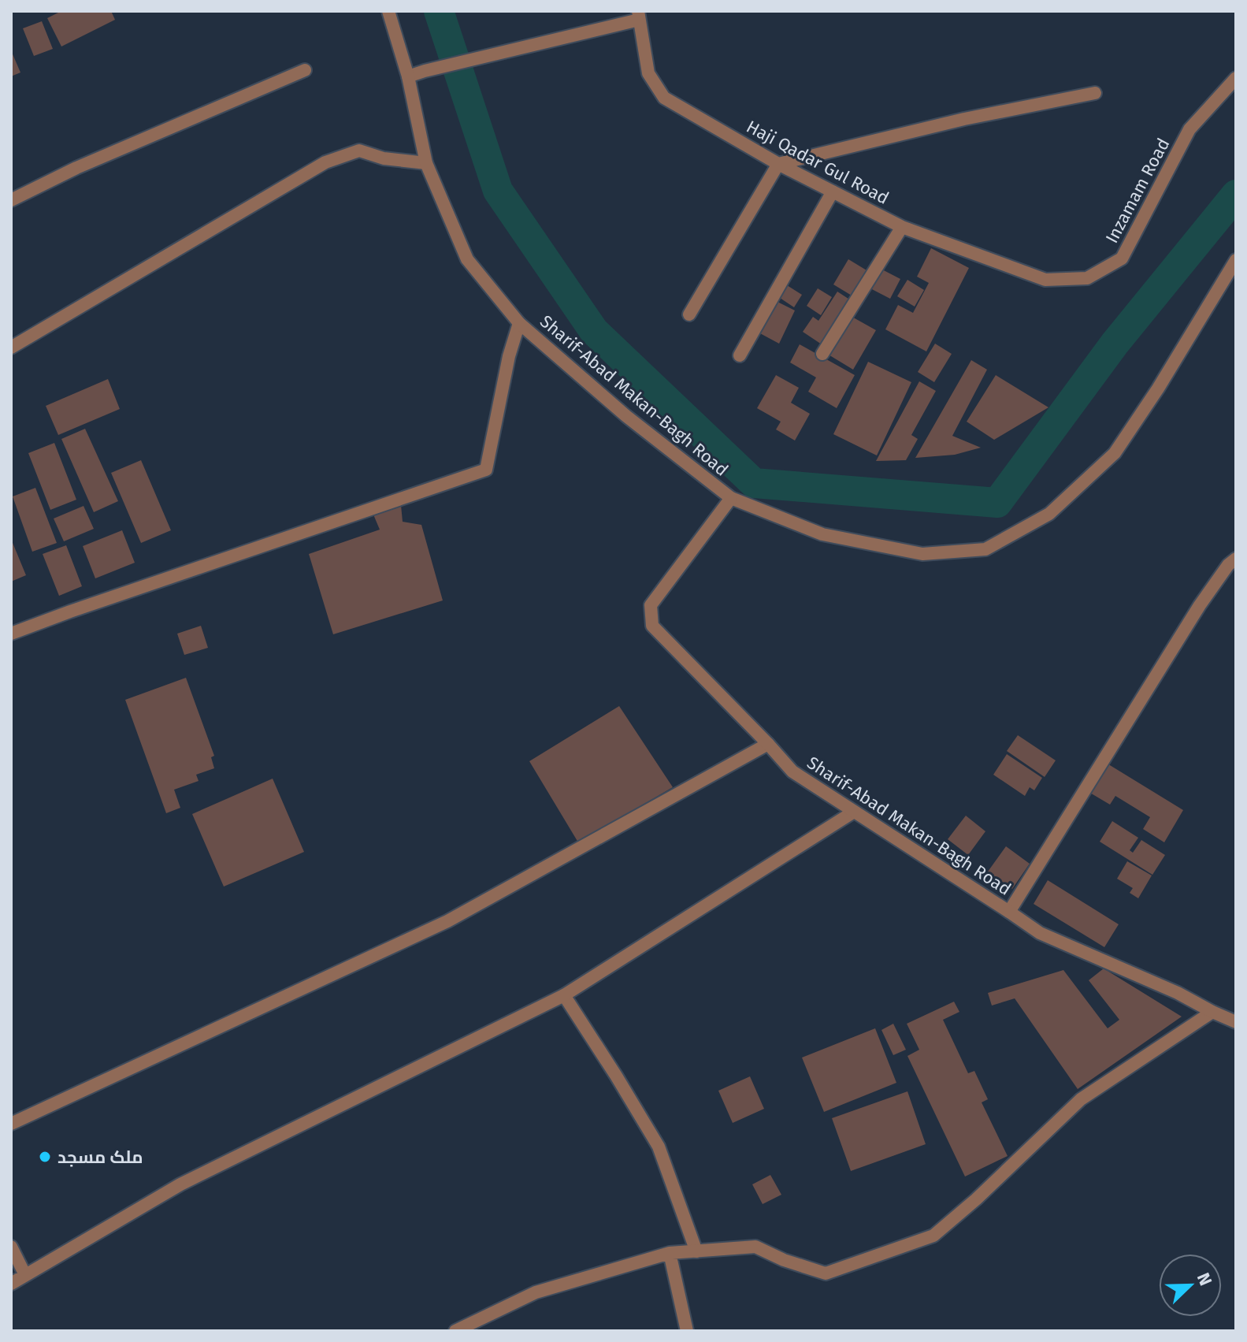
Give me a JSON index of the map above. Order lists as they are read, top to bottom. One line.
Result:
{"streets":{"street":["Haji Qadar Gul Road","Inzamam Road","Sharif-Abad Makan-Bagh Road"]},"crossings":[["Haji Qadar Gul Road","Inzamam Road"]],"places":["ملک مسجد"],"north":"top right"}
